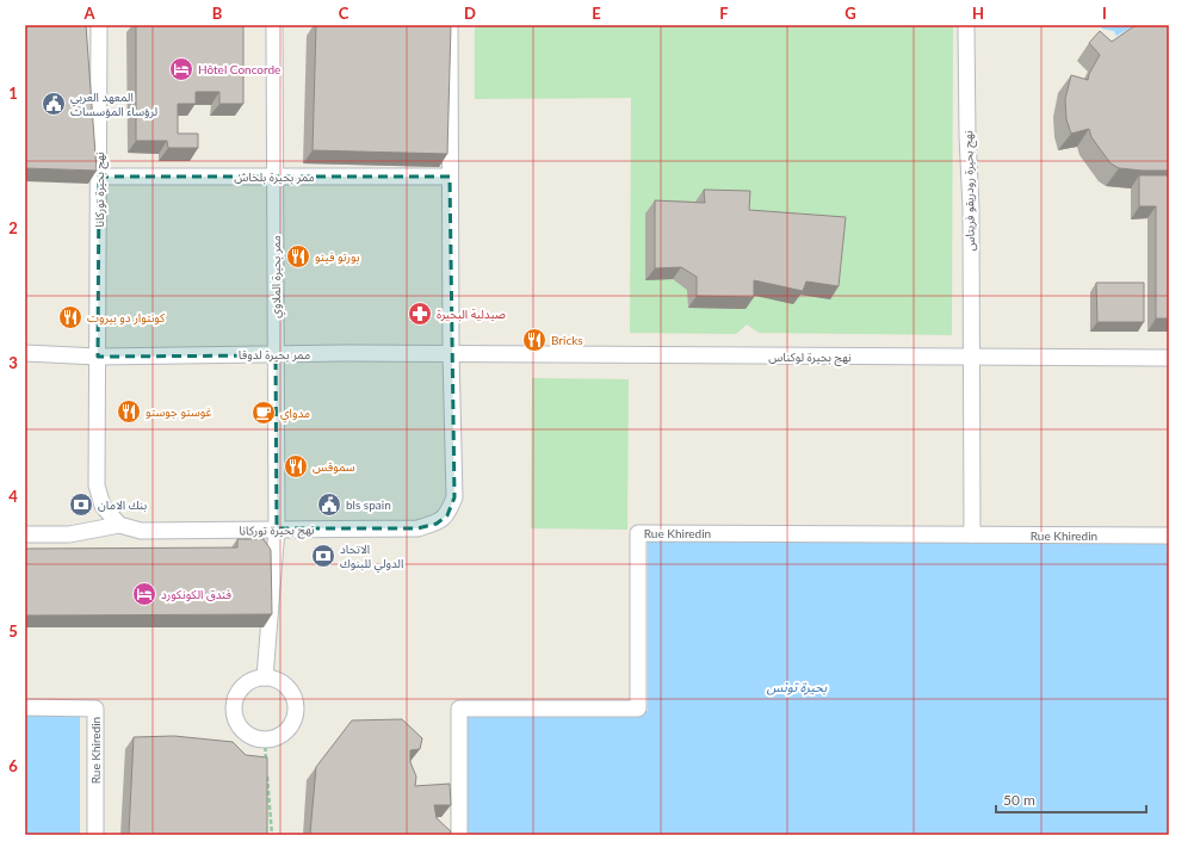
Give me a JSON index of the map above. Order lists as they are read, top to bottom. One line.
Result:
{"streets":{"street":["ممر بحيرة بلخاش","نهج بحيرة توركانا","نهج بحيرة رودريقو فريتاس","ممر بحيرة الملاوي","ممر بحيرة لدوقا","نهج بحيرة لوكناس","Rue Khiredin"]},"crossings":[["ممر بحيرة بلخاش","نهج بحيرة توركانا"],["ممر بحيرة بلخاش","ممر بحيرة الملاوي"],["نهج بحيرة توركانا","ممر بحيرة الملاوي"],["نهج بحيرة توركانا","ممر بحيرة لدوقا"],["نهج بحيرة توركانا","نهج بحيرة لوكناس"],["نهج بحيرة رودريقو فريتاس","نهج بحيرة لوكناس"],["نهج بحيرة رودريقو فريتاس","Rue Khiredin"],["ممر بحيرة الملاوي","ممر بحيرة لدوقا"],["ممر بحيرة لدوقا","نهج بحيرة لوكناس"]],"water":["بحيرة تونس"],"places":{"hotel":["Hôtel Concorde","فندق الكونكورد"],"public building":["المعهد العربي لرؤساء المؤسسات","bls spain"],"restaurant":["بورتو فينو","كونتوار دو بيروت","Bricks","غوستو جوستو","سموقس"],"pharmacy":["صيدلية البحيرة"],"cafe":["مدواي"],"bank":["بنك الامان","الاتحاد الدولي للبنوك"]},"scale_bar":"50 m","grid":{"columns":["A","B","C","D","E","F","G","H","I"],"rows":["1","2","3","4","5","6"]}}
